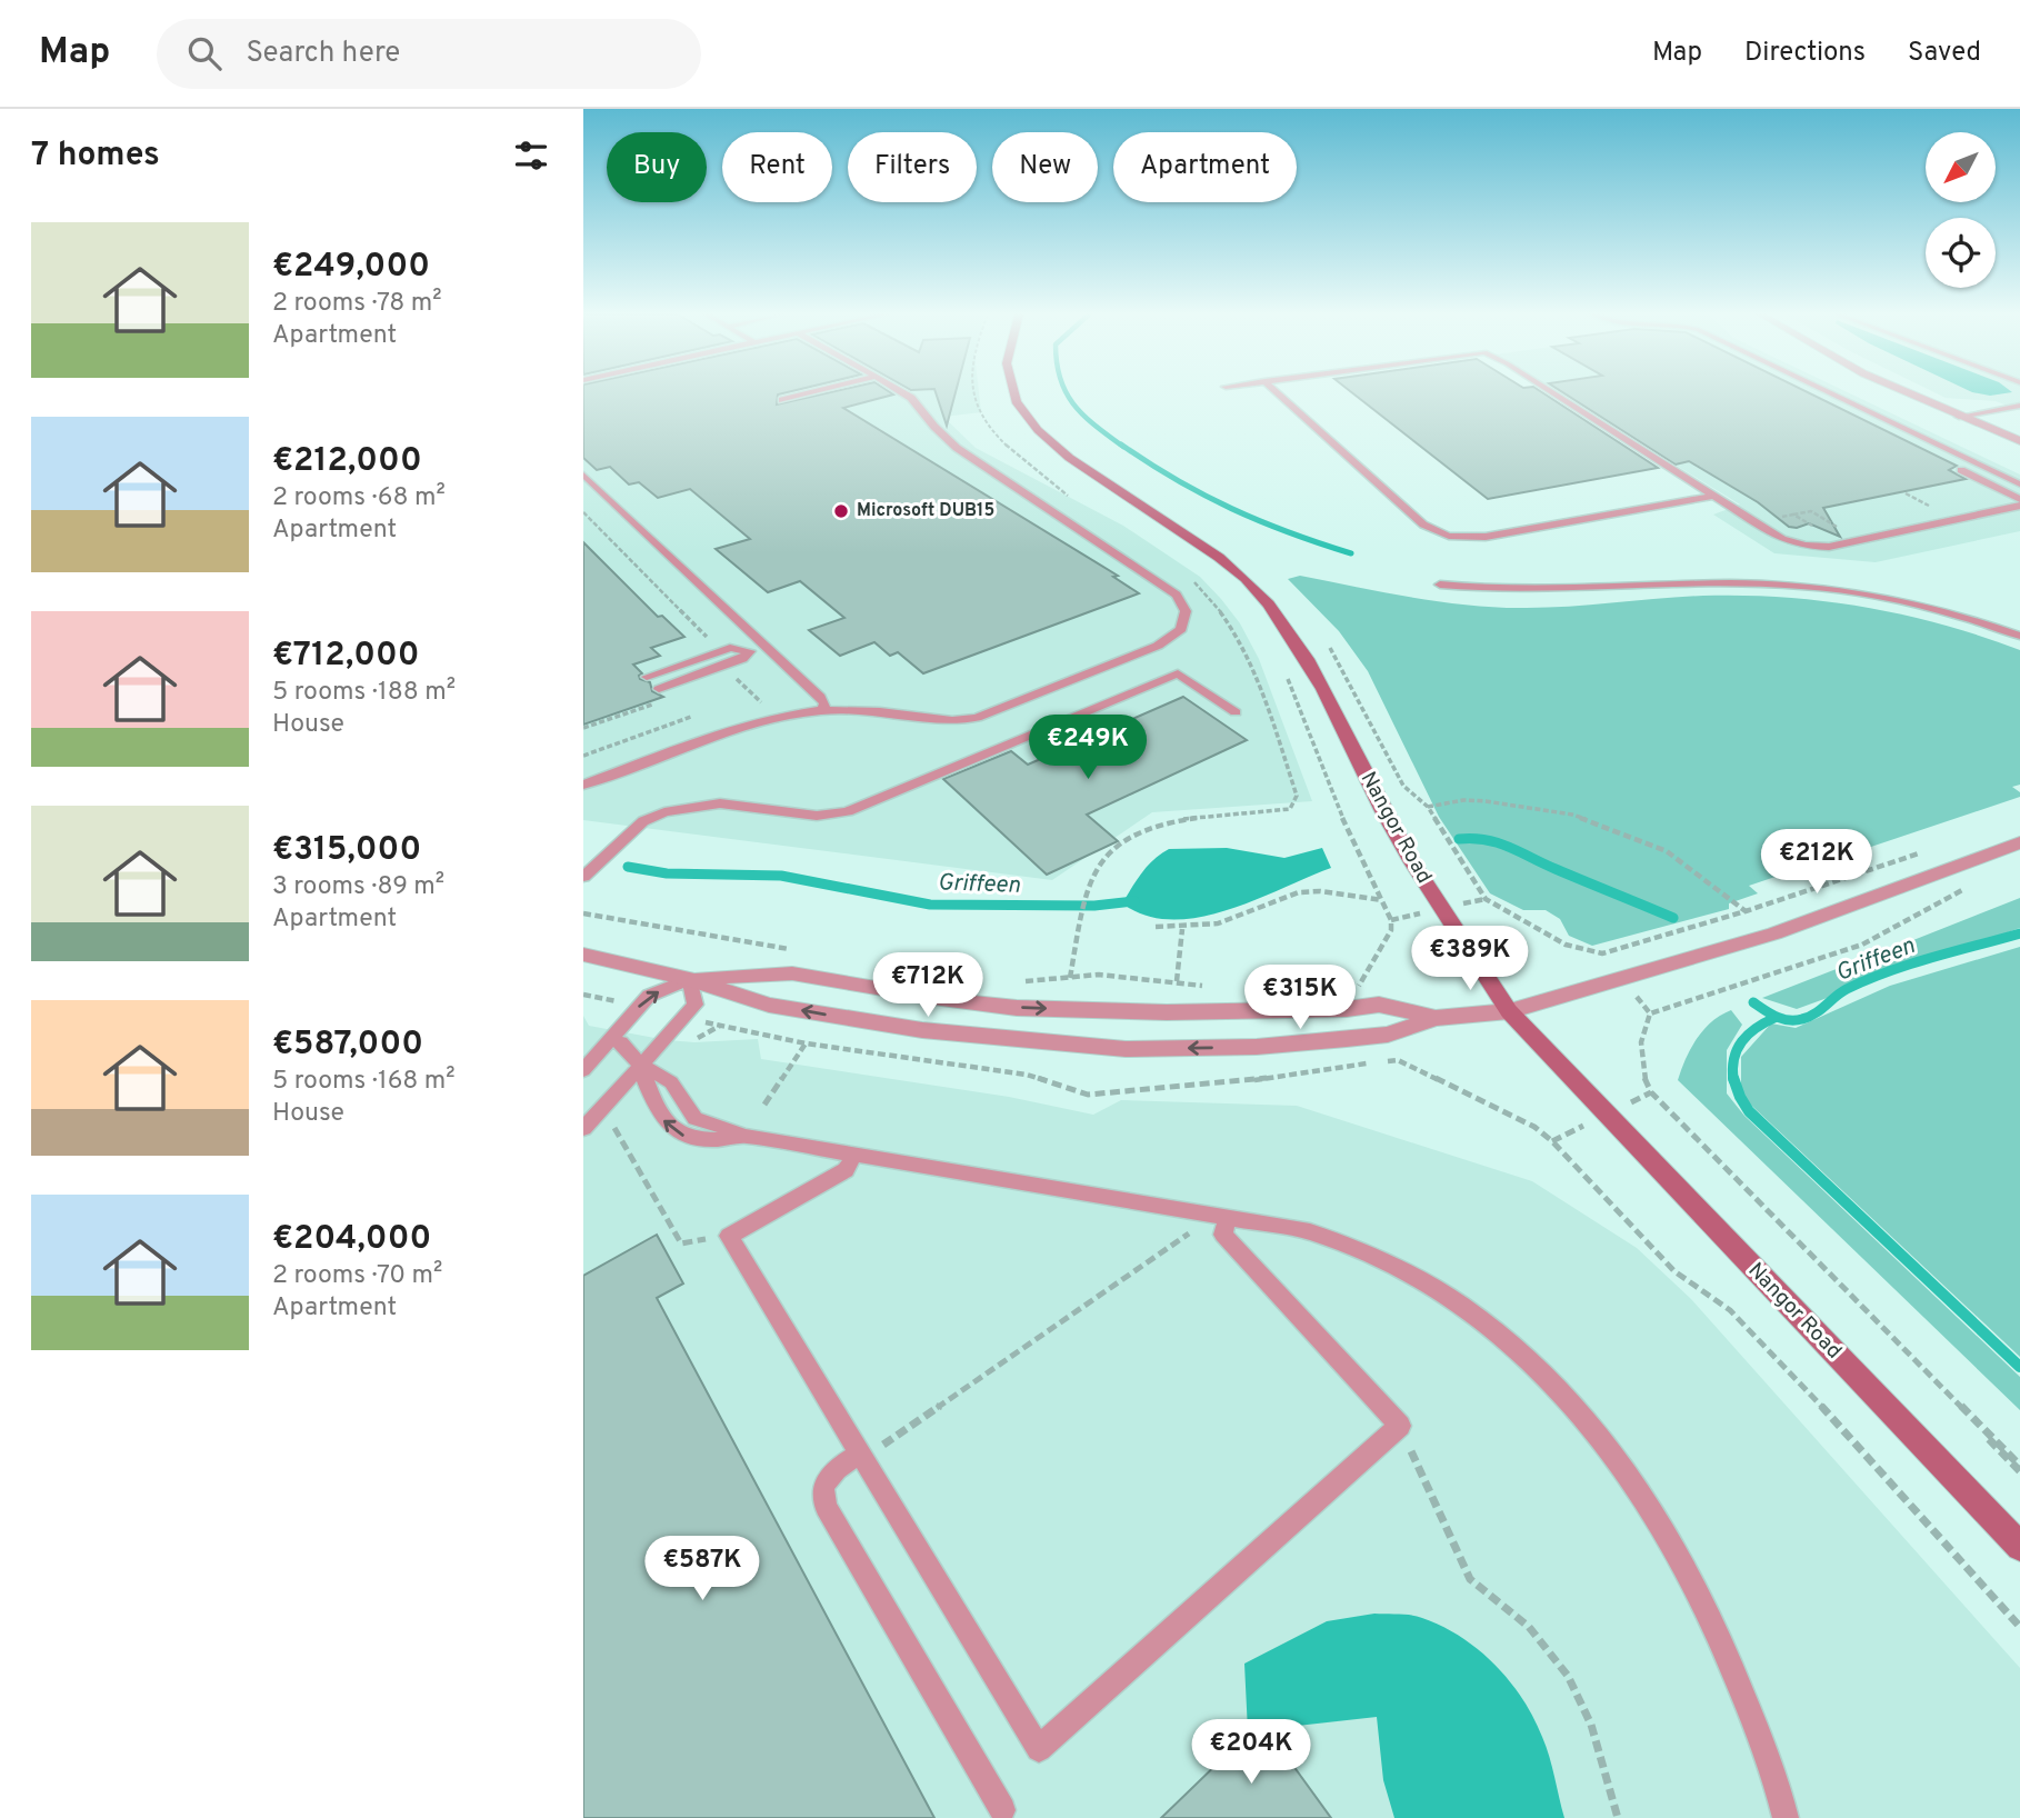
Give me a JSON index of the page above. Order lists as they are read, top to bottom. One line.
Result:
{"streets":{"main road":["Nangor Road"]},"water":["Griffeen"],"places":["Microsoft DUB15"],"north":"bottom left","page":{"header":"Map","search":"Search here","nav":["Map","Directions","Saved"],"heading":"7 homes","chip":["Buy","Rent","Filters","New","Apartment"],"list":[{"name":"€249,000","note":"2 rooms · 78 m² · Apartment"},{"name":"€212,000","note":"2 rooms · 68 m² · Apartment"},{"name":"€712,000","note":"5 rooms · 188 m² · House"},{"name":"€315,000","note":"3 rooms · 89 m² · Apartment"},{"name":"€587,000","note":"5 rooms · 168 m² · House"},{"name":"€204,000","note":"2 rooms · 70 m² · Apartment"}],"price":["€249K","€212K","€389K","€712K","€315K","€587K","€204K"]}}
